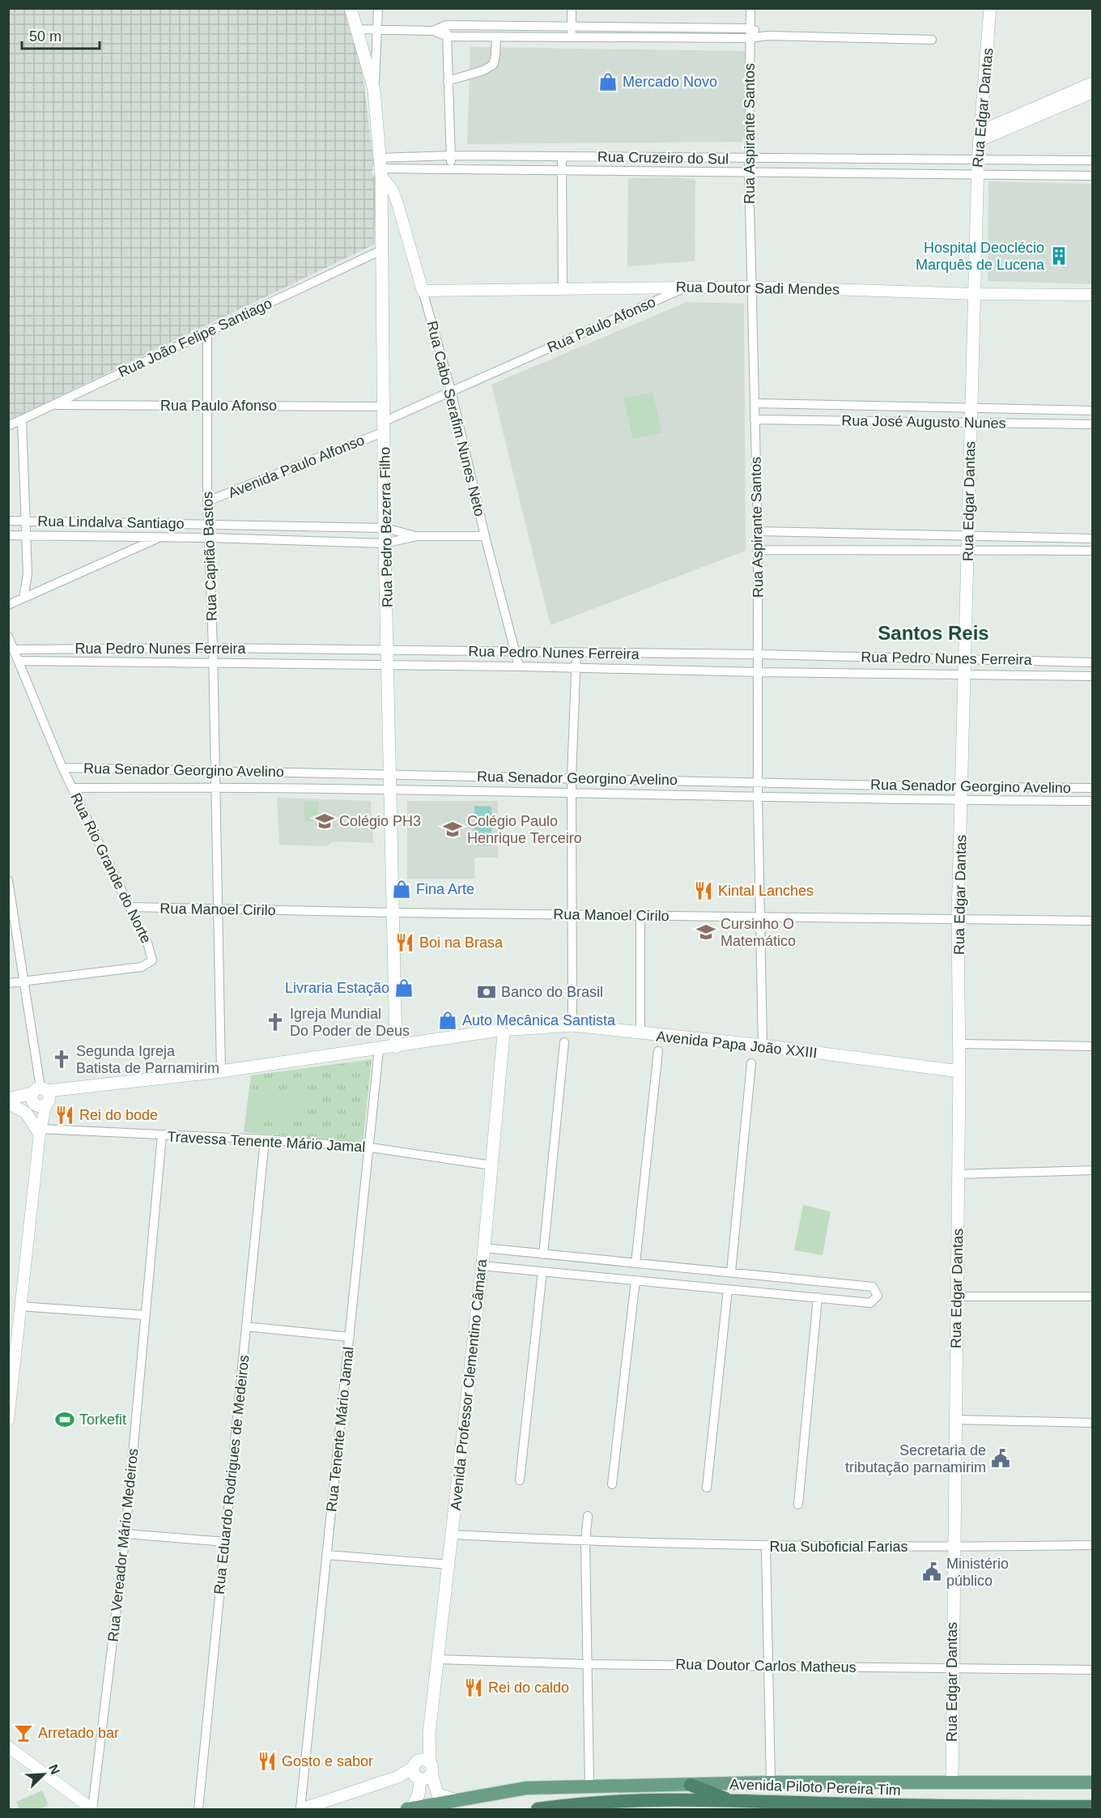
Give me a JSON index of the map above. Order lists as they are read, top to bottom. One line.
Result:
{"streets":{"highway":["Avenida Piloto Pereira Tim"],"main road":["Rua Edgar Dantas","Rua Pedro Bezerra Filho","Avenida Papa João XXIII","Avenida Professor Clementino Câmara"],"street":["Rua Aspirante Santos","Rua Cruzeiro do Sul","Rua Doutor Sadi Mendes","Rua Paulo Afonso","Rua João Felipe Santiago","Rua Cabo Serafim Nunes Neto","Rua José Augusto Nunes","Avenida Paulo Alfonso","Rua Lindalva Santiago","Rua Capitão Bastos","Rua Pedro Nunes Ferreira","Rua Senador Georgino Avelino","Rua Rio Grande do Norte","Rua Manoel Cirilo","Travessa Tenente Mário Jamal","Rua Tenente Mário Jamal","Rua Eduardo Rodrigues de Medeiros","Rua Vereador Mário Medeiros","Rua Suboficial Farias","Rua Doutor Carlos Matheus"]},"crossings":[["Rua Edgar Dantas","Rua Cruzeiro do Sul"],["Rua Edgar Dantas","Rua Doutor Sadi Mendes"],["Rua Edgar Dantas","Rua José Augusto Nunes"],["Rua Edgar Dantas","Rua Pedro Nunes Ferreira"],["Rua Edgar Dantas","Rua Senador Georgino Avelino"],["Rua Edgar Dantas","Rua Manoel Cirilo"],["Rua Edgar Dantas","Avenida Papa João XXIII"],["Rua Edgar Dantas","Rua Suboficial Farias"],["Rua Edgar Dantas","Rua Doutor Carlos Matheus"],["Rua Aspirante Santos","Rua Cruzeiro do Sul"],["Rua Aspirante Santos","Rua Doutor Sadi Mendes"],["Rua Aspirante Santos","Rua José Augusto Nunes"],["Rua Aspirante Santos","Rua Pedro Nunes Ferreira"],["Rua Aspirante Santos","Rua Senador Georgino Avelino"],["Rua Aspirante Santos","Rua Manoel Cirilo"],["Rua Aspirante Santos","Avenida Papa João XXIII"],["Rua Cruzeiro do Sul","Rua Cabo Serafim Nunes Neto"],["Rua Cruzeiro do Sul","Rua Pedro Bezerra Filho"],["Rua Doutor Sadi Mendes","Rua Paulo Afonso"],["Rua Doutor Sadi Mendes","Rua Cabo Serafim Nunes Neto"],["Rua Paulo Afonso","Rua João Felipe Santiago"],["Rua Paulo Afonso","Rua Cabo Serafim Nunes Neto"],["Rua Paulo Afonso","Avenida Paulo Alfonso"],["Rua Paulo Afonso","Rua Pedro Bezerra Filho"],["Rua Paulo Afonso","Rua Capitão Bastos"],["Rua João Felipe Santiago","Rua Pedro Bezerra Filho"],["Rua João Felipe Santiago","Rua Capitão Bastos"],["Rua Cabo Serafim Nunes Neto","Rua Lindalva Santiago"],["Rua Cabo Serafim Nunes Neto","Rua Pedro Bezerra Filho"],["Rua Cabo Serafim Nunes Neto","Rua Pedro Nunes Ferreira"],["Avenida Paulo Alfonso","Rua Pedro Bezerra Filho"],["Avenida Paulo Alfonso","Rua Capitão Bastos"],["Rua Lindalva Santiago","Rua Pedro Bezerra Filho"],["Rua Lindalva Santiago","Rua Capitão Bastos"],["Rua Pedro Bezerra Filho","Rua Pedro Nunes Ferreira"],["Rua Pedro Bezerra Filho","Rua Senador Georgino Avelino"],["Rua Pedro Bezerra Filho","Rua Manoel Cirilo"],["Rua Pedro Bezerra Filho","Avenida Papa João XXIII"],["Rua Capitão Bastos","Rua Pedro Nunes Ferreira"],["Rua Capitão Bastos","Rua Senador Georgino Avelino"],["Rua Capitão Bastos","Rua Manoel Cirilo"],["Rua Capitão Bastos","Avenida Papa João XXIII"],["Rua Pedro Nunes Ferreira","Rua Rio Grande do Norte"],["Rua Senador Georgino Avelino","Rua Rio Grande do Norte"],["Rua Rio Grande do Norte","Rua Manoel Cirilo"],["Avenida Papa João XXIII","Avenida Professor Clementino Câmara"],["Avenida Papa João XXIII","Rua Tenente Mário Jamal"],["Travessa Tenente Mário Jamal","Avenida Professor Clementino Câmara"],["Travessa Tenente Mário Jamal","Rua Tenente Mário Jamal"],["Travessa Tenente Mário Jamal","Rua Eduardo Rodrigues de Medeiros"],["Travessa Tenente Mário Jamal","Rua Vereador Mário Medeiros"],["Avenida Professor Clementino Câmara","Rua Suboficial Farias"],["Avenida Professor Clementino Câmara","Rua Doutor Carlos Matheus"]],"districts":["Santos Reis"],"places":{"shop":["Mercado Novo","Fina Arte","Livraria Estação","Auto Mecânica Santista"],"building":["Hospital Deoclécio Marquês de Lucena"],"school or university":["Colégio PH3","Colégio Paulo Henrique Terceiro","Cursinho O Matemático"],"restaurant":["Kintal Lanches","Boi na Brasa","Rei do bode","Rei do caldo","Gosto e sabor"],"bank":["Banco do Brasil"],"church":["Igreja Mundial Do Poder de Deus","Segunda Igreja Batista de Parnamirim"],"sports":["Torkefit"],"public building":["Secretaria de tributação parnamirim","Ministério público"],"bar":["Arretado bar"]},"scale_bar":"50 m","north":"top right"}
